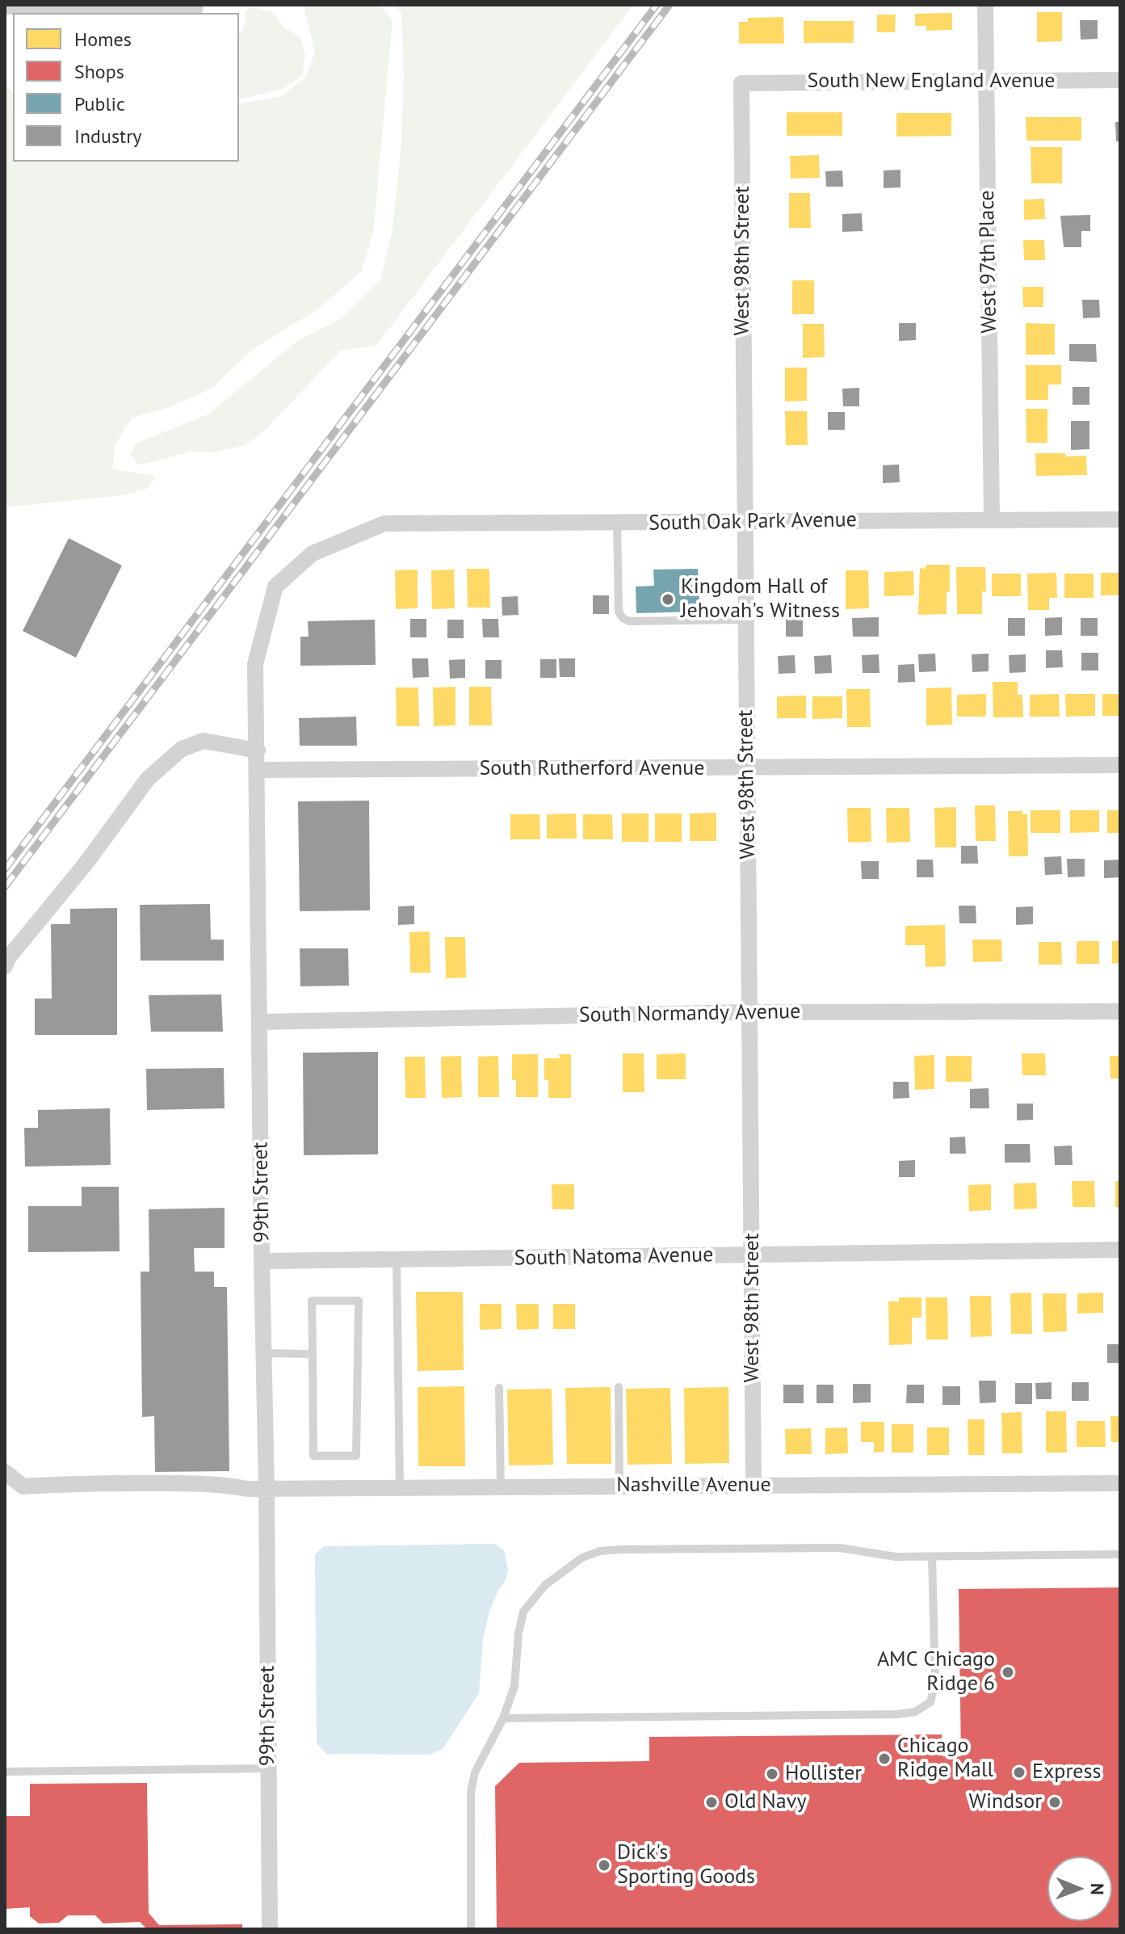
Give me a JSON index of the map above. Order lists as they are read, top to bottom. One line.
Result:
{"streets":{"street":["South New England Avenue","West 98th Street","West 97th Place","South Oak Park Avenue","South Rutherford Avenue","South Normandy Avenue","99th Street","South Natoma Avenue","Nashville Avenue"]},"crossings":[["South New England Avenue","West 98th Street"],["South New England Avenue","West 97th Place"],["West 98th Street","South Oak Park Avenue"],["West 98th Street","South Rutherford Avenue"],["West 98th Street","South Normandy Avenue"],["West 98th Street","South Natoma Avenue"],["West 98th Street","Nashville Avenue"],["West 97th Place","South Oak Park Avenue"],["South Oak Park Avenue","99th Street"],["South Rutherford Avenue","99th Street"],["South Normandy Avenue","99th Street"],["99th Street","South Natoma Avenue"],["99th Street","Nashville Avenue"]],"places":["Kingdom Hall of Jehovah's Witness","AMC Chicago Ridge 6","Chicago Ridge Mall","Express","Hollister","Old Navy","Windsor","Dick's Sporting Goods"],"legend":["Homes","Shops","Public","Industry"],"north":"right"}
